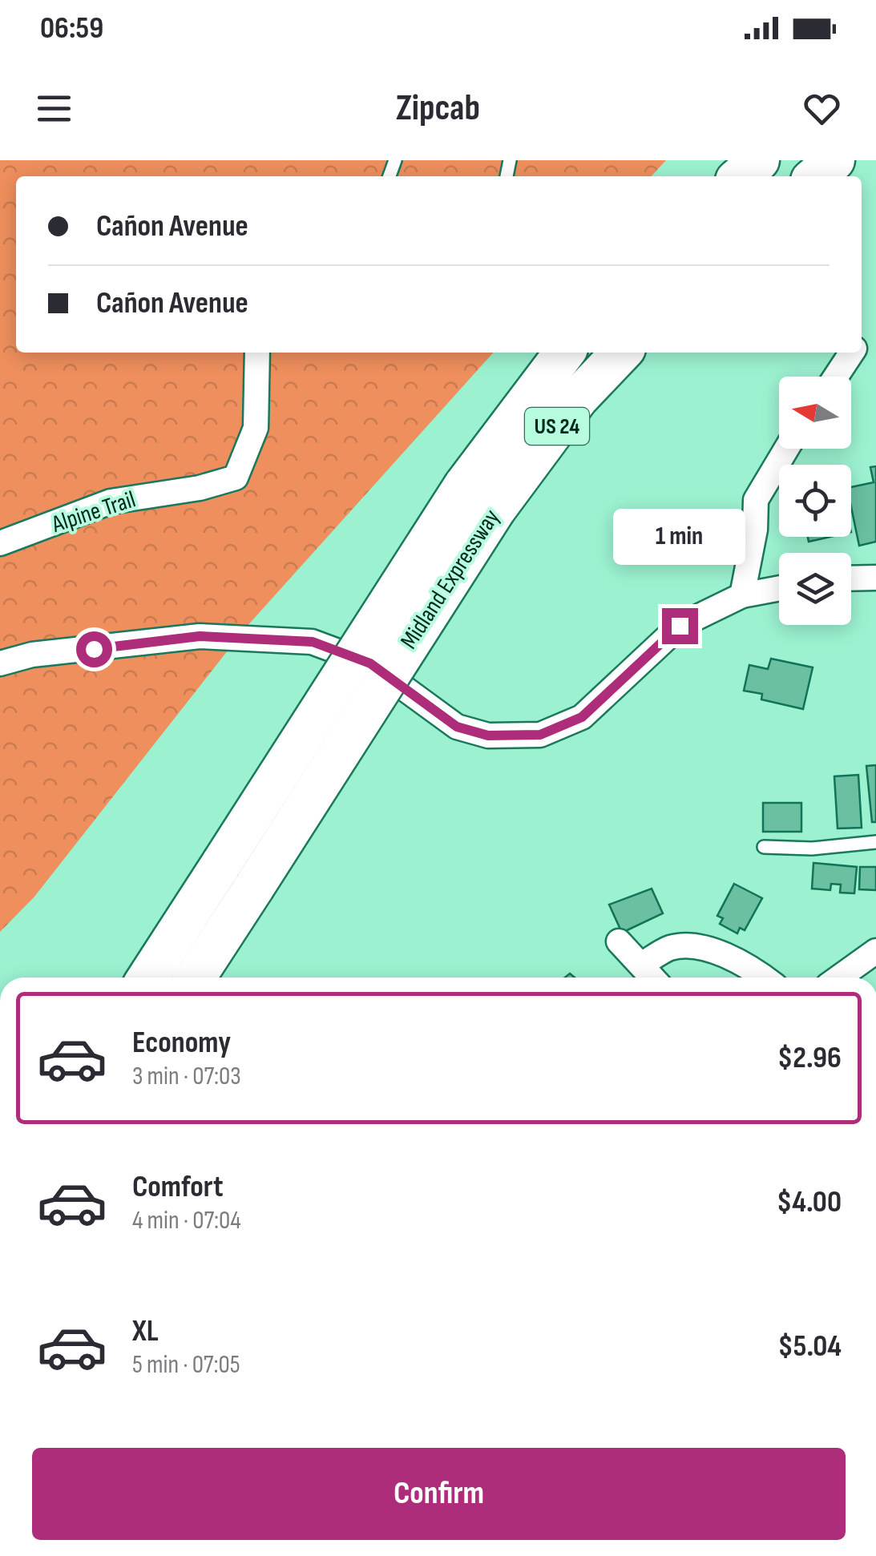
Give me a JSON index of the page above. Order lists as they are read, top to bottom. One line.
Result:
{"streets":{"highway":["US 24","Midland Expressway"],"street":["Alpine Trail"]},"north":"left","page":{"status":"06:59","header":"Zipcab","banner":["Cañon Avenue","Cañon Avenue"],"bubble":"1 min","list":[{"name":"Economy","note":"3 min · 07:03","value":"$2.96"},{"name":"Comfort","note":"4 min · 07:04","value":"$4.00"},{"name":"XL","note":"5 min · 07:05","value":"$5.04"}],"buttons":"Confirm"}}
